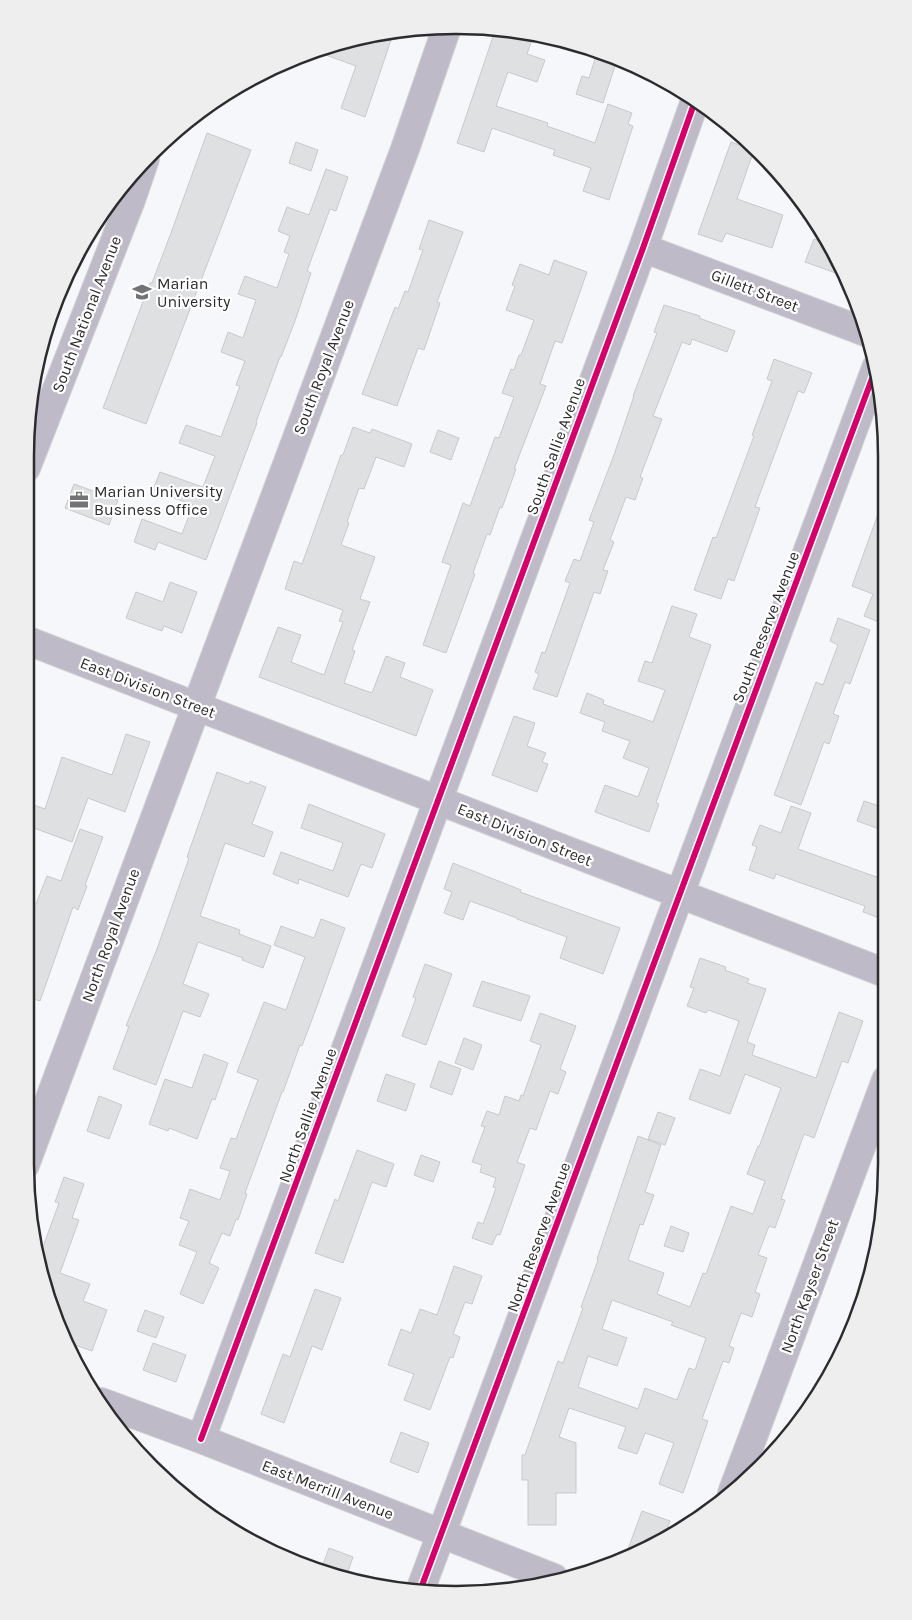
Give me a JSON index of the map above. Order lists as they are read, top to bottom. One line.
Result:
{"streets":{"street":["Gillett Street","South National Avenue","South Royal Avenue","South Sallie Avenue","South Reserve Avenue","East Division Street","North Royal Avenue","North Sallie Avenue","North Reserve Avenue","North Kayser Street","East Merrill Avenue"]},"crossings":[["Gillett Street","South Sallie Avenue"],["South Royal Avenue","East Division Street"],["South Royal Avenue","North Royal Avenue"],["South Sallie Avenue","East Division Street"],["South Sallie Avenue","North Sallie Avenue"],["South Reserve Avenue","East Division Street"],["South Reserve Avenue","North Reserve Avenue"],["East Division Street","North Royal Avenue"],["East Division Street","North Sallie Avenue"],["East Division Street","North Reserve Avenue"],["North Sallie Avenue","East Merrill Avenue"],["North Reserve Avenue","East Merrill Avenue"]],"places":{"school or university":["Marian University"],"office":["Marian University Business Office"]}}
